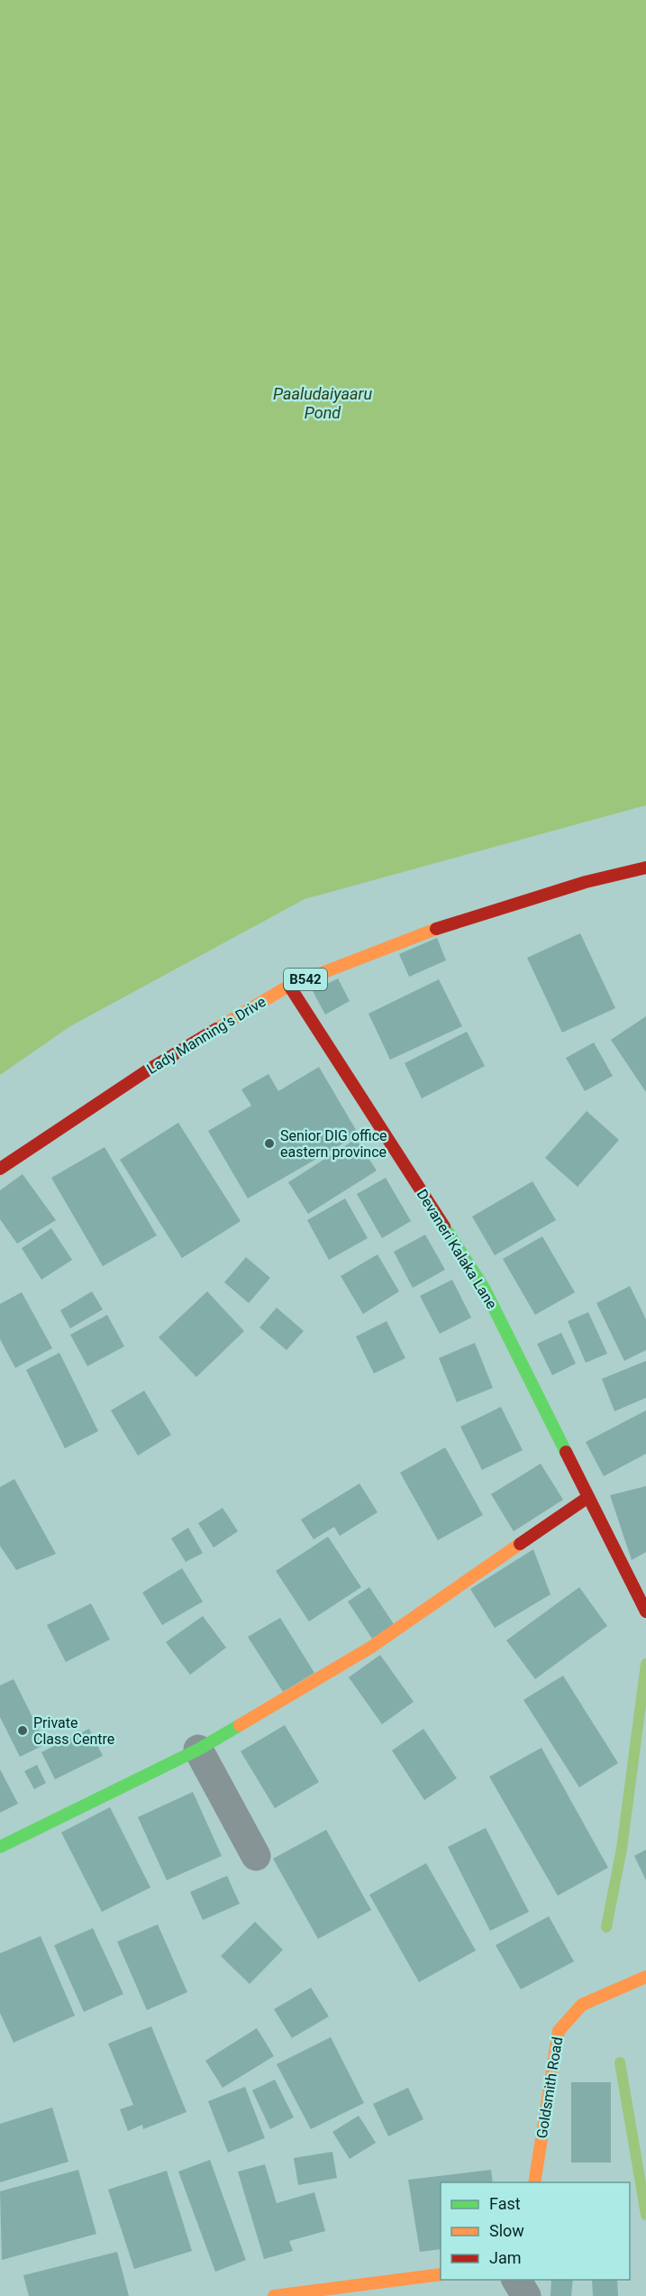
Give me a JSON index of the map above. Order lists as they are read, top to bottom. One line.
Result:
{"streets":{"street":["B542","Lady Manning’s Drive","Devaneri Kalaka Lane","Goldsmith Road"]},"crossings":[["Lady Manning’s Drive","Devaneri Kalaka Lane"]],"water":["Paaludaiyaaru Pond"],"places":["Senior DIG office eastern province","Private Class Centre"],"legend":["Fast","Slow","Jam"]}
